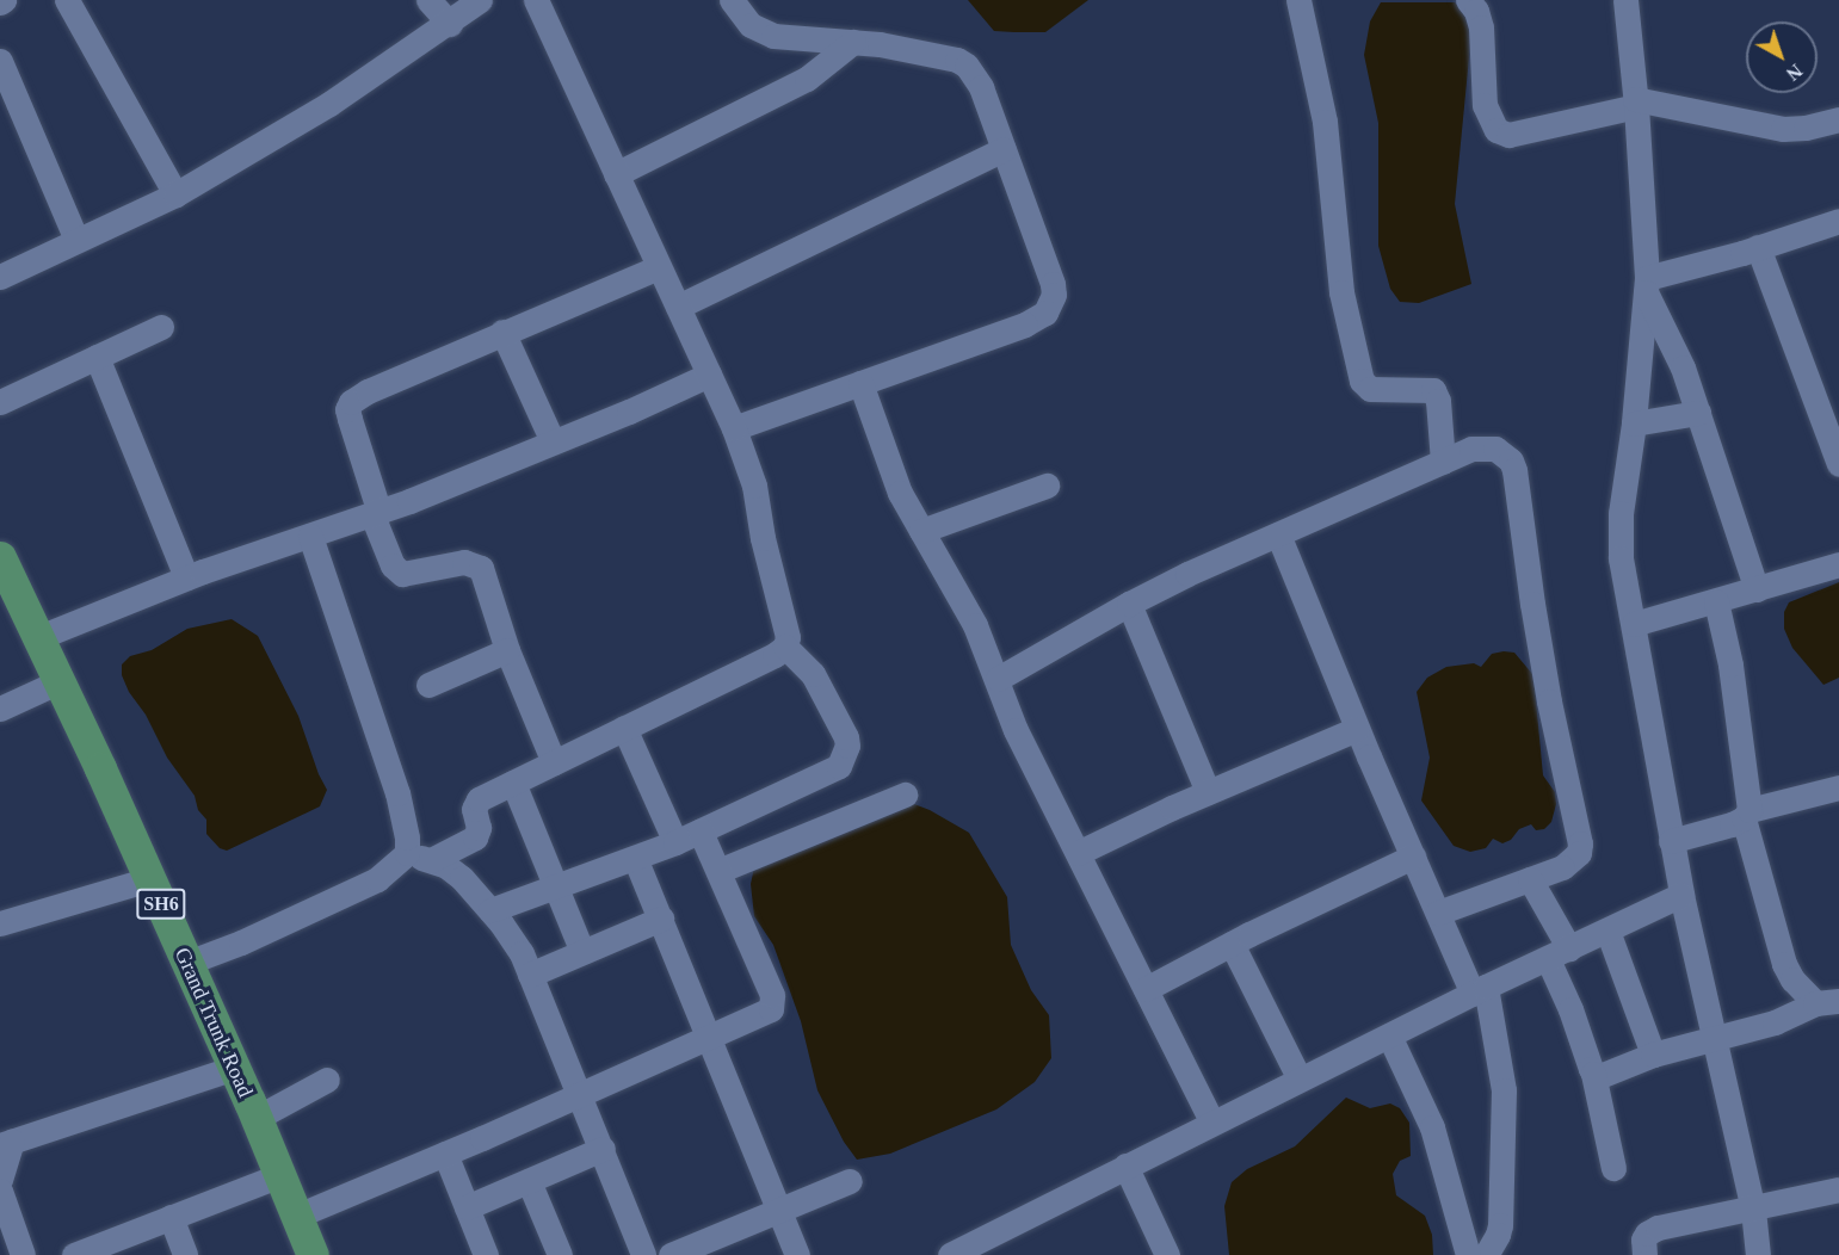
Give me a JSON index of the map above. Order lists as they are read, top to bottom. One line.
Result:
{"streets":{"main road":["SH6","Grand Trunk Road"]},"north":"bottom right"}
